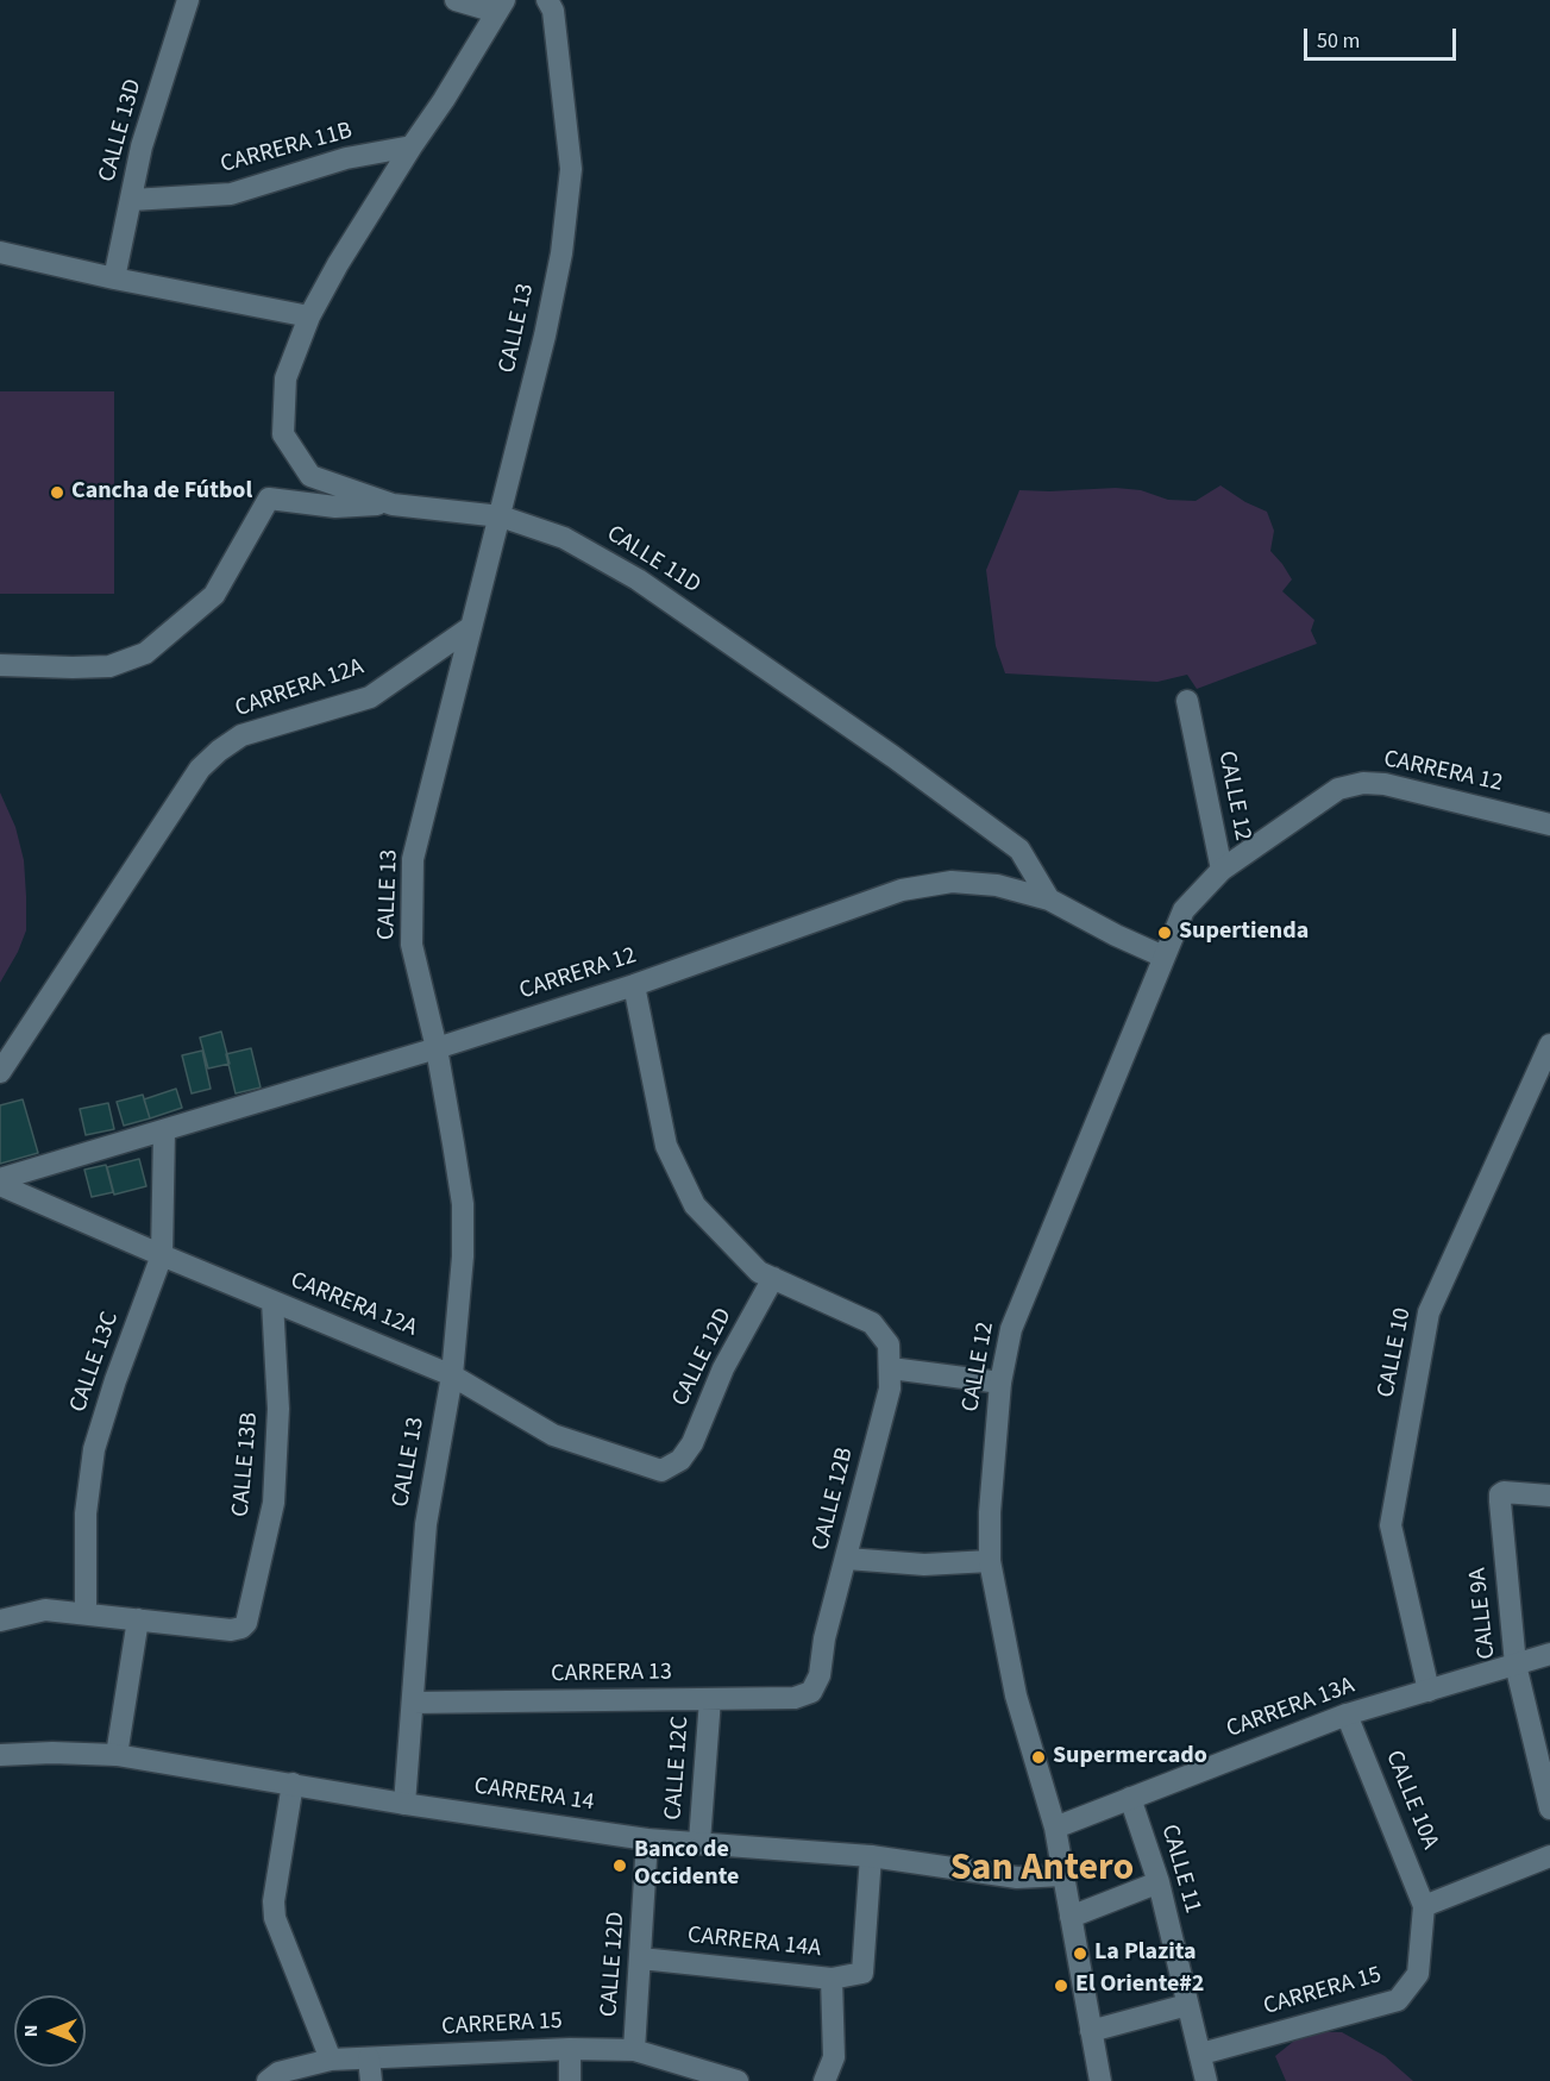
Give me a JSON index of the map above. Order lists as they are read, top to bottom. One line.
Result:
{"streets":{"street":["CALLE 13D","CARRERA 11B","CALLE 13","CALLE 11D","CARRERA 12A","CARRERA 12","CALLE 12","CALLE 10","CALLE 12D","CALLE 13C","CALLE 13B","CALLE 12B","CALLE 9A","CARRERA 13","CARRERA 13A","CALLE 12C","CARRERA 14","CALLE 10A","CALLE 11","CARRERA 14A","CARRERA 15"]},"crossings":[["CALLE 13D","CARRERA 11B"],["CARRERA 11B","CALLE 11D"],["CALLE 13","CALLE 11D"],["CALLE 13","CARRERA 12A"],["CALLE 13","CARRERA 12"],["CALLE 13","CARRERA 13"],["CALLE 13","CARRERA 14"],["CALLE 11D","CARRERA 12"],["CARRERA 12A","CALLE 12D"],["CARRERA 12A","CALLE 13C"],["CARRERA 12A","CALLE 13B"],["CARRERA 12","CALLE 12"],["CARRERA 12","CALLE 13C"],["CALLE 12","CARRERA 13A"],["CALLE 12","CARRERA 14"],["CALLE 10","CARRERA 13A"],["CALLE 12D","CALLE 12B"],["CALLE 12D","CARRERA 14"],["CALLE 12D","CARRERA 14A"],["CALLE 12D","CARRERA 15"],["CALLE 12B","CARRERA 13"],["CALLE 9A","CARRERA 13A"],["CARRERA 13","CALLE 12C"],["CARRERA 13A","CALLE 10A"],["CARRERA 13A","CALLE 11"],["CALLE 12C","CARRERA 14"],["CARRERA 14","CARRERA 14A"],["CALLE 10A","CARRERA 15"],["CALLE 11","CARRERA 15"]],"districts":["San Antero"],"places":["Cancha de Fútbol","Supertienda","Supermercado","Banco de Occidente","La Plazita","El Oriente#2"],"scale_bar":"50 m","north":"left"}
